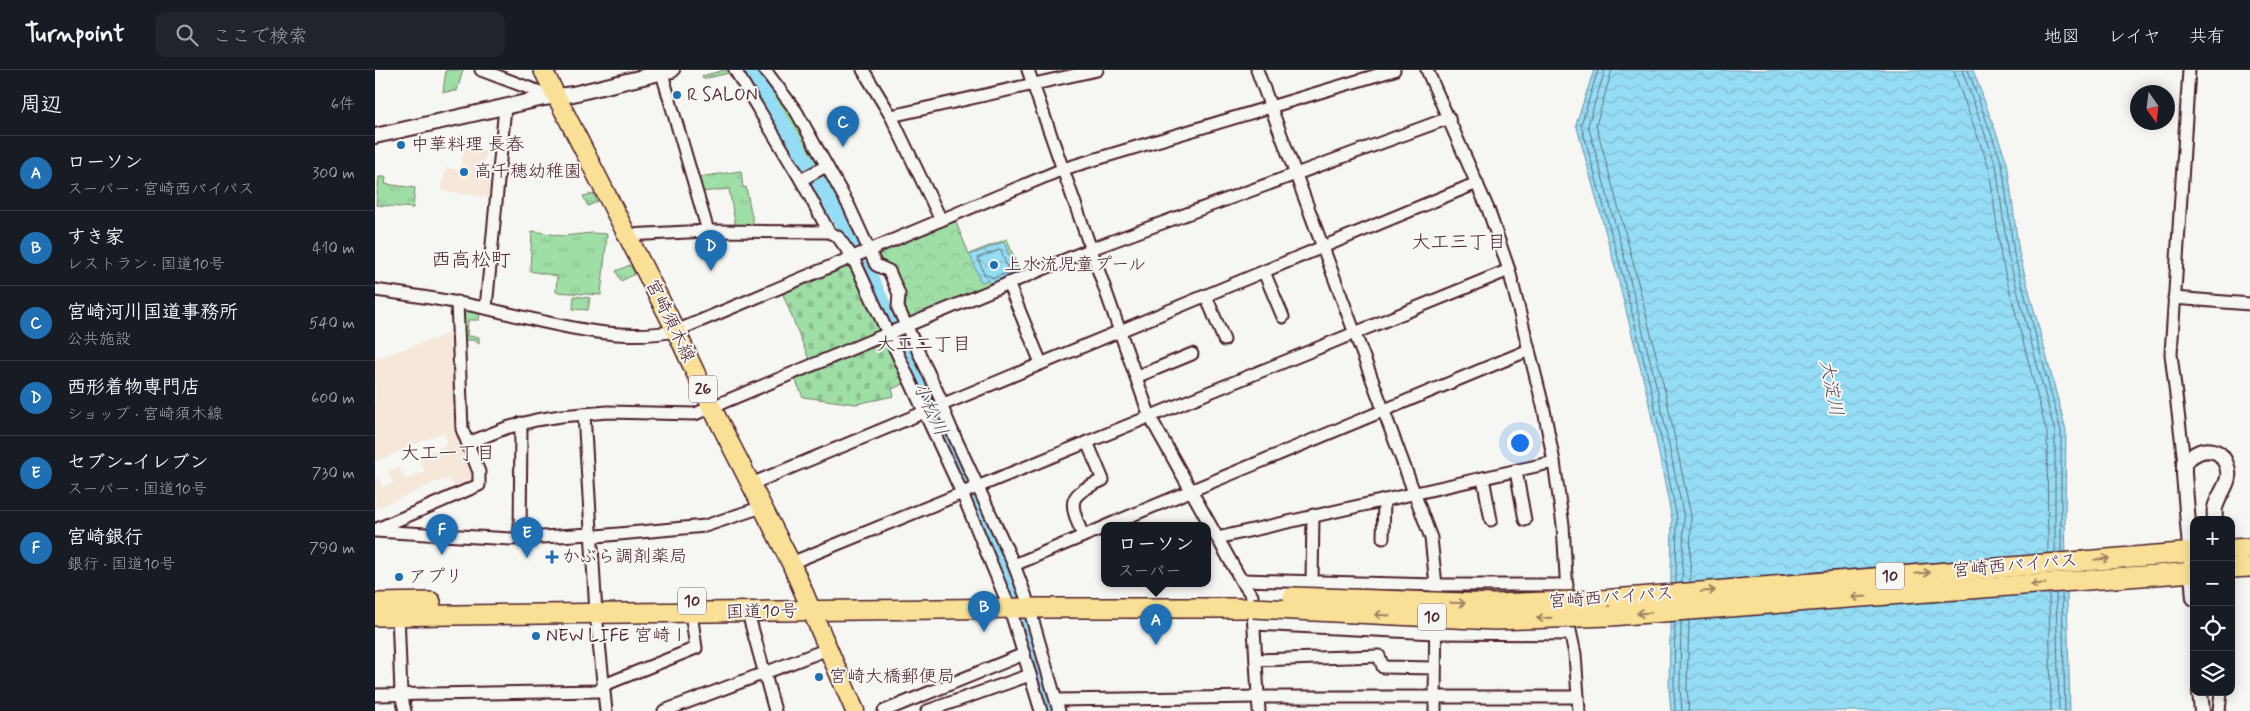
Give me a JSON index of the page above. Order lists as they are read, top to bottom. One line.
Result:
{"streets":{"highway":["宮崎西バイパス","10","国道10号"],"main road":["宮崎須木線","26"]},"crossings":[["宮崎須木線","国道10号"],["宮崎西バイパス","国道10号"]],"districts":["大工三丁目","西高松町","大工二丁目","大工一丁目"],"water":["大淀川","小松川"],"places":{"other":["R SALON","中華料理 長春","高千穂幼稚園","上水流児童プール","アプリ","NEW LIFE 宮崎Ⅰ","宮崎大橋郵便局"],"health":["かぶら調剤薬局"]},"north":"bottom","page":{"header":"Turnpoint","search":"ここで検索","nav":["地図","レイヤ","共有"],"heading":["周辺","6件"],"pins":["C","D","F","E","B","A"],"list":[{"mark":"A","name":"ローソン","note":"スーパー · 宮崎西バイパス","value":"300 m"},{"mark":"B","name":"すき家","note":"レストラン · 国道10号","value":"410 m"},{"mark":"C","name":"宮崎河川国道事務所","note":"公共施設","value":"540 m"},{"mark":"D","name":"西形着物専門店","note":"ショップ · 宮崎須木線","value":"600 m"},{"mark":"E","name":"セブン-イレブン","note":"スーパー · 国道10号","value":"730 m"},{"mark":"F","name":"宮崎銀行","note":"銀行 · 国道10号","value":"790 m"}],"map_buttons":["+","−"],"popup":["ローソン","スーパー"]}}
